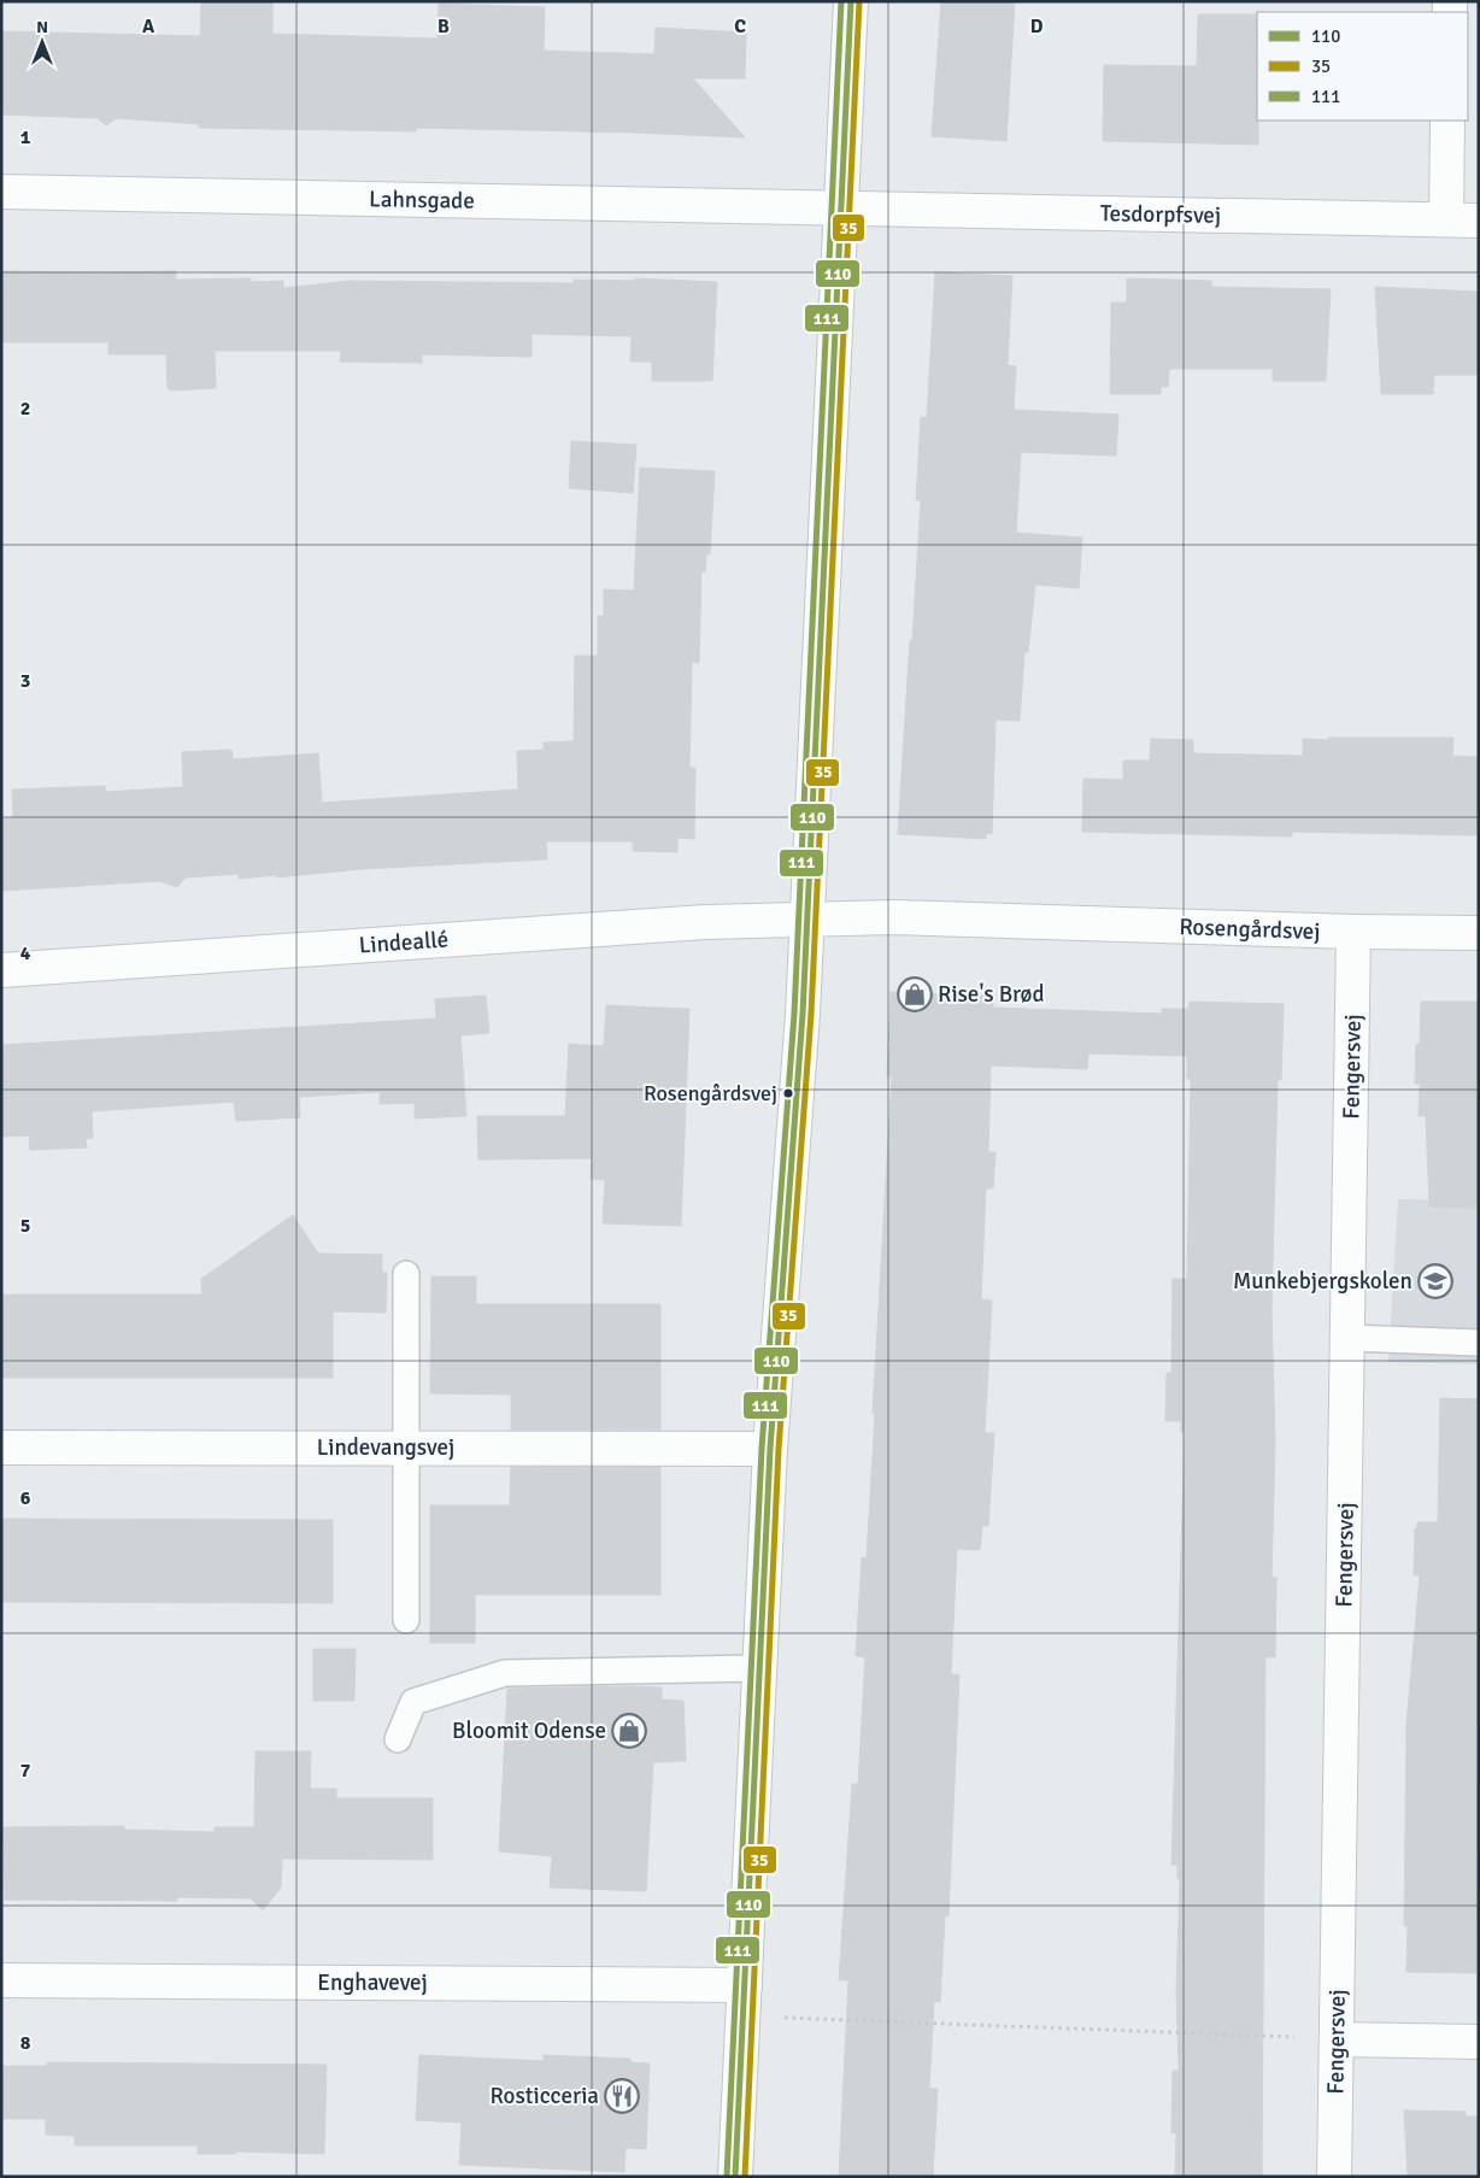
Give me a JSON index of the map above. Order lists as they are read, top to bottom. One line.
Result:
{"streets":{"street":["Lahnsgade","Tesdorpfsvej","Rosengårdsvej","Lindeallé","Fengersvej","Lindevangsvej","Enghavevej"]},"crossings":[["Lahnsgade","Tesdorpfsvej"],["Rosengårdsvej","Lindeallé"],["Rosengårdsvej","Fengersvej"]],"places":{"shop":["Rise's Brød","Bloomit Odense"],"other":["Rosengårdsvej"],"school or university":["Munkebjergskolen"],"restaurant":["Rosticceria"]},"lines":["transit line 110","transit line 35","transit line 111"],"legend":["110","35","111"],"north":"top","grid":{"columns":["A","B","C","D"],"rows":["1","2","3","4","5","6","7","8"]}}
